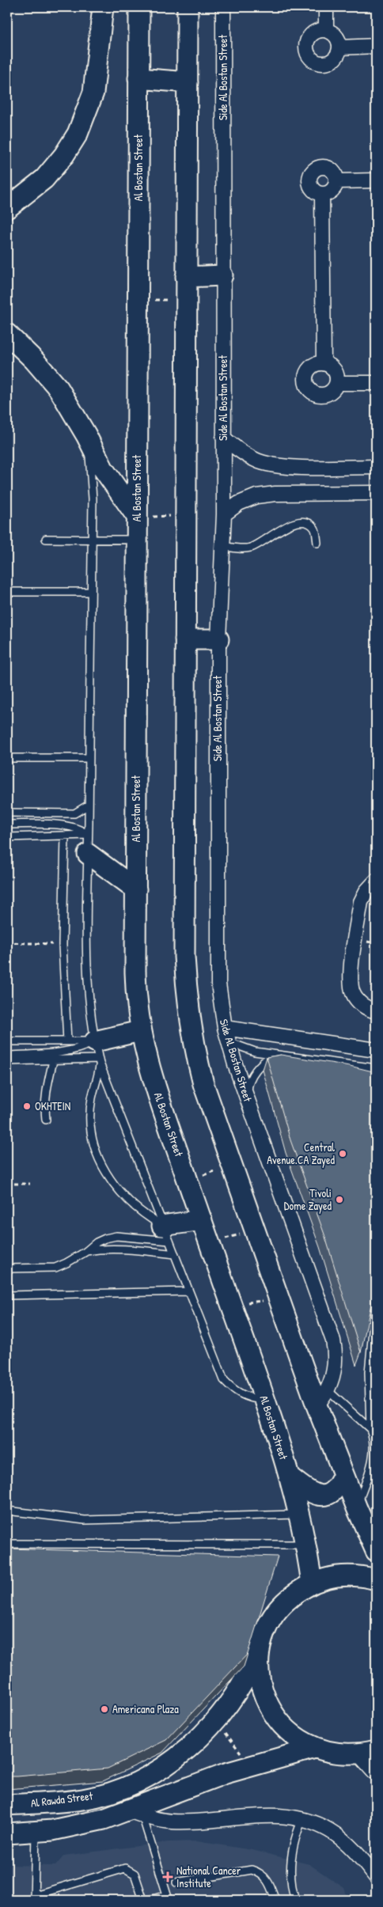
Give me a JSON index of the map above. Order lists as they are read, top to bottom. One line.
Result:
{"streets":{"street":["Side Al Bostan Street","Al Bostan Street","Al Rawda Street"]},"places":{"other":["OKHTEIN","Central Avenue.CA Zayed","Tivoli Dome Zayed","Americana Plaza"],"health":["National Cancer Institute"]}}
